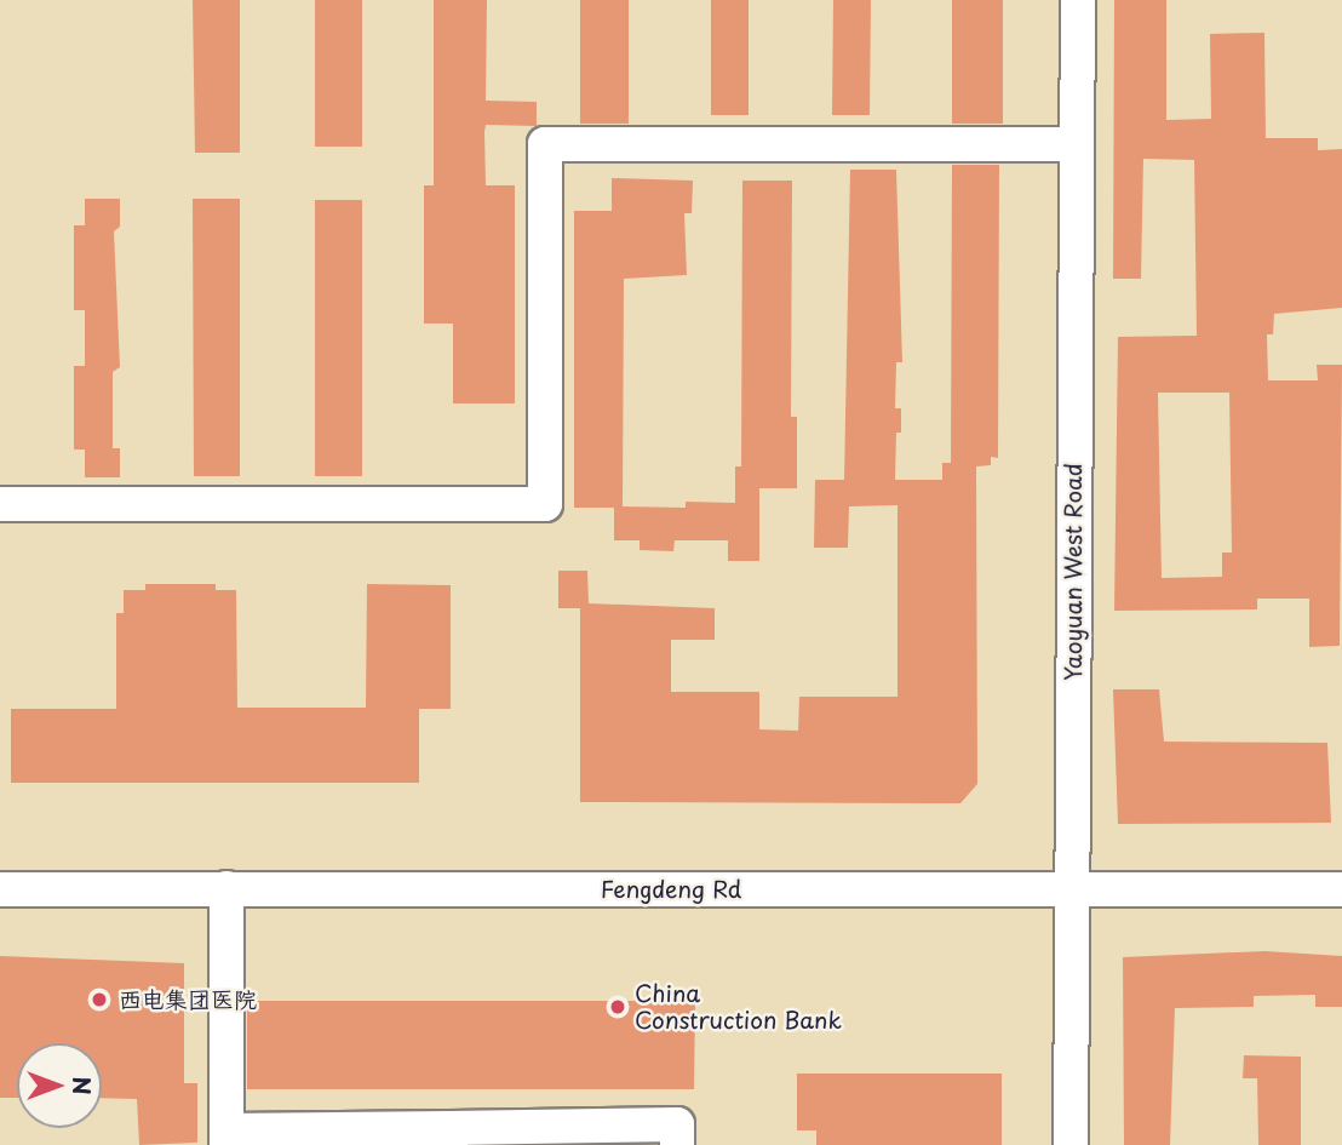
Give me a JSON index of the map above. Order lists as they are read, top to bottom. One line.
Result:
{"streets":{"street":["Yaoyuan West Road","Fengdeng Rd"]},"crossings":[["Yaoyuan West Road","Fengdeng Rd"]],"places":["西电集团医院","China Construction Bank"],"north":"right"}
